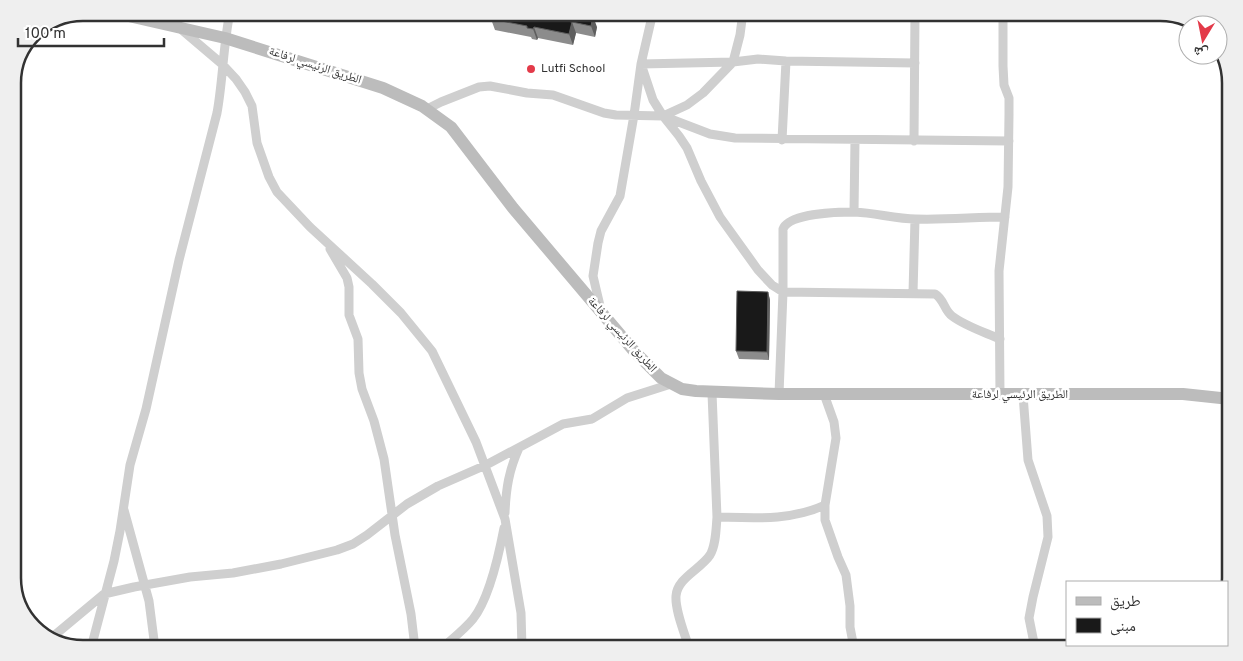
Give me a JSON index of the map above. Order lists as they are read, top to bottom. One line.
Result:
{"streets":{"street":["الطريق الرئيسي لرفاعة"]},"places":["Lutfi School"],"legend":["طريق","مبنى"],"scale_bar":"100 m","north":"bottom"}
